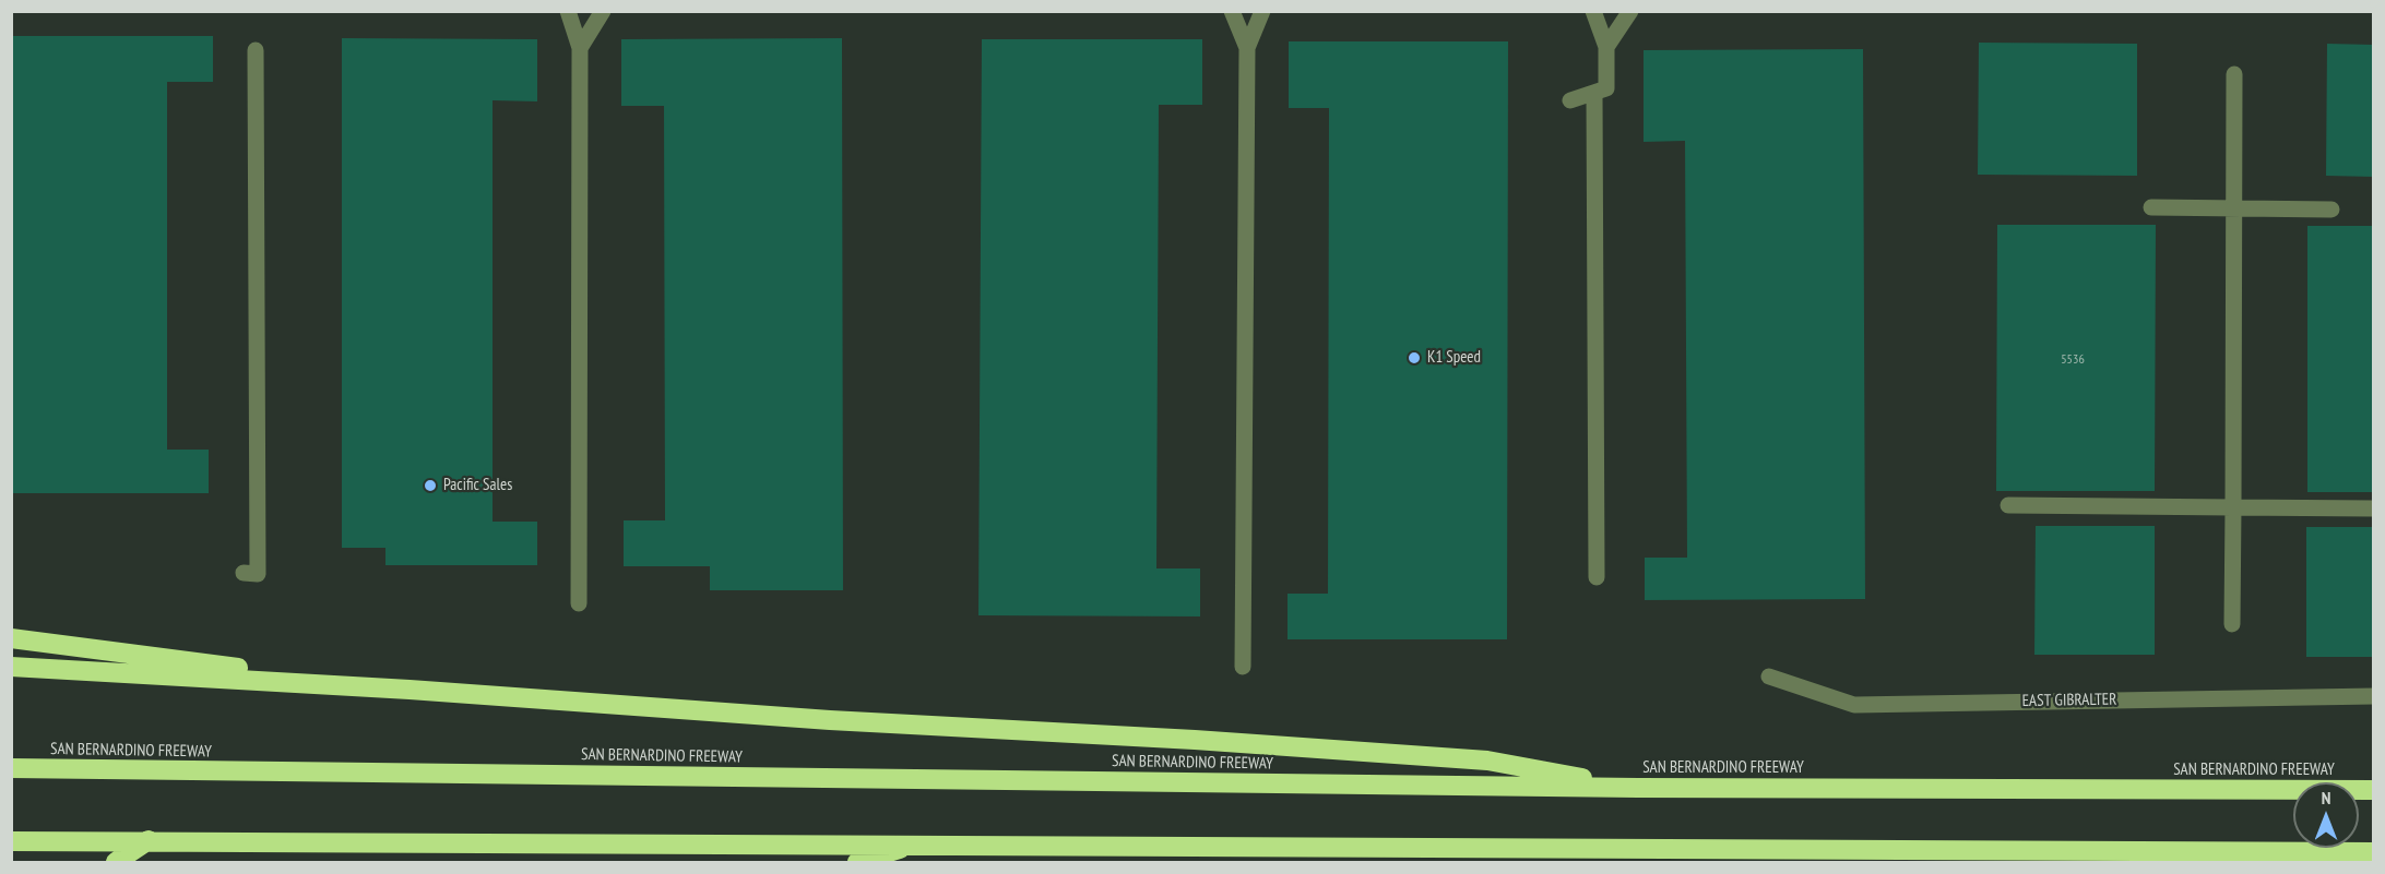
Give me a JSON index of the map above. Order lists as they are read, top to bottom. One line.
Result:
{"streets":{"highway":["SAN BERNARDINO FREEWAY"],"street":["EAST GIBRALTER"]},"places":["K1 Speed","Pacific Sales"],"house_numbers":["5536"],"north":"top"}
